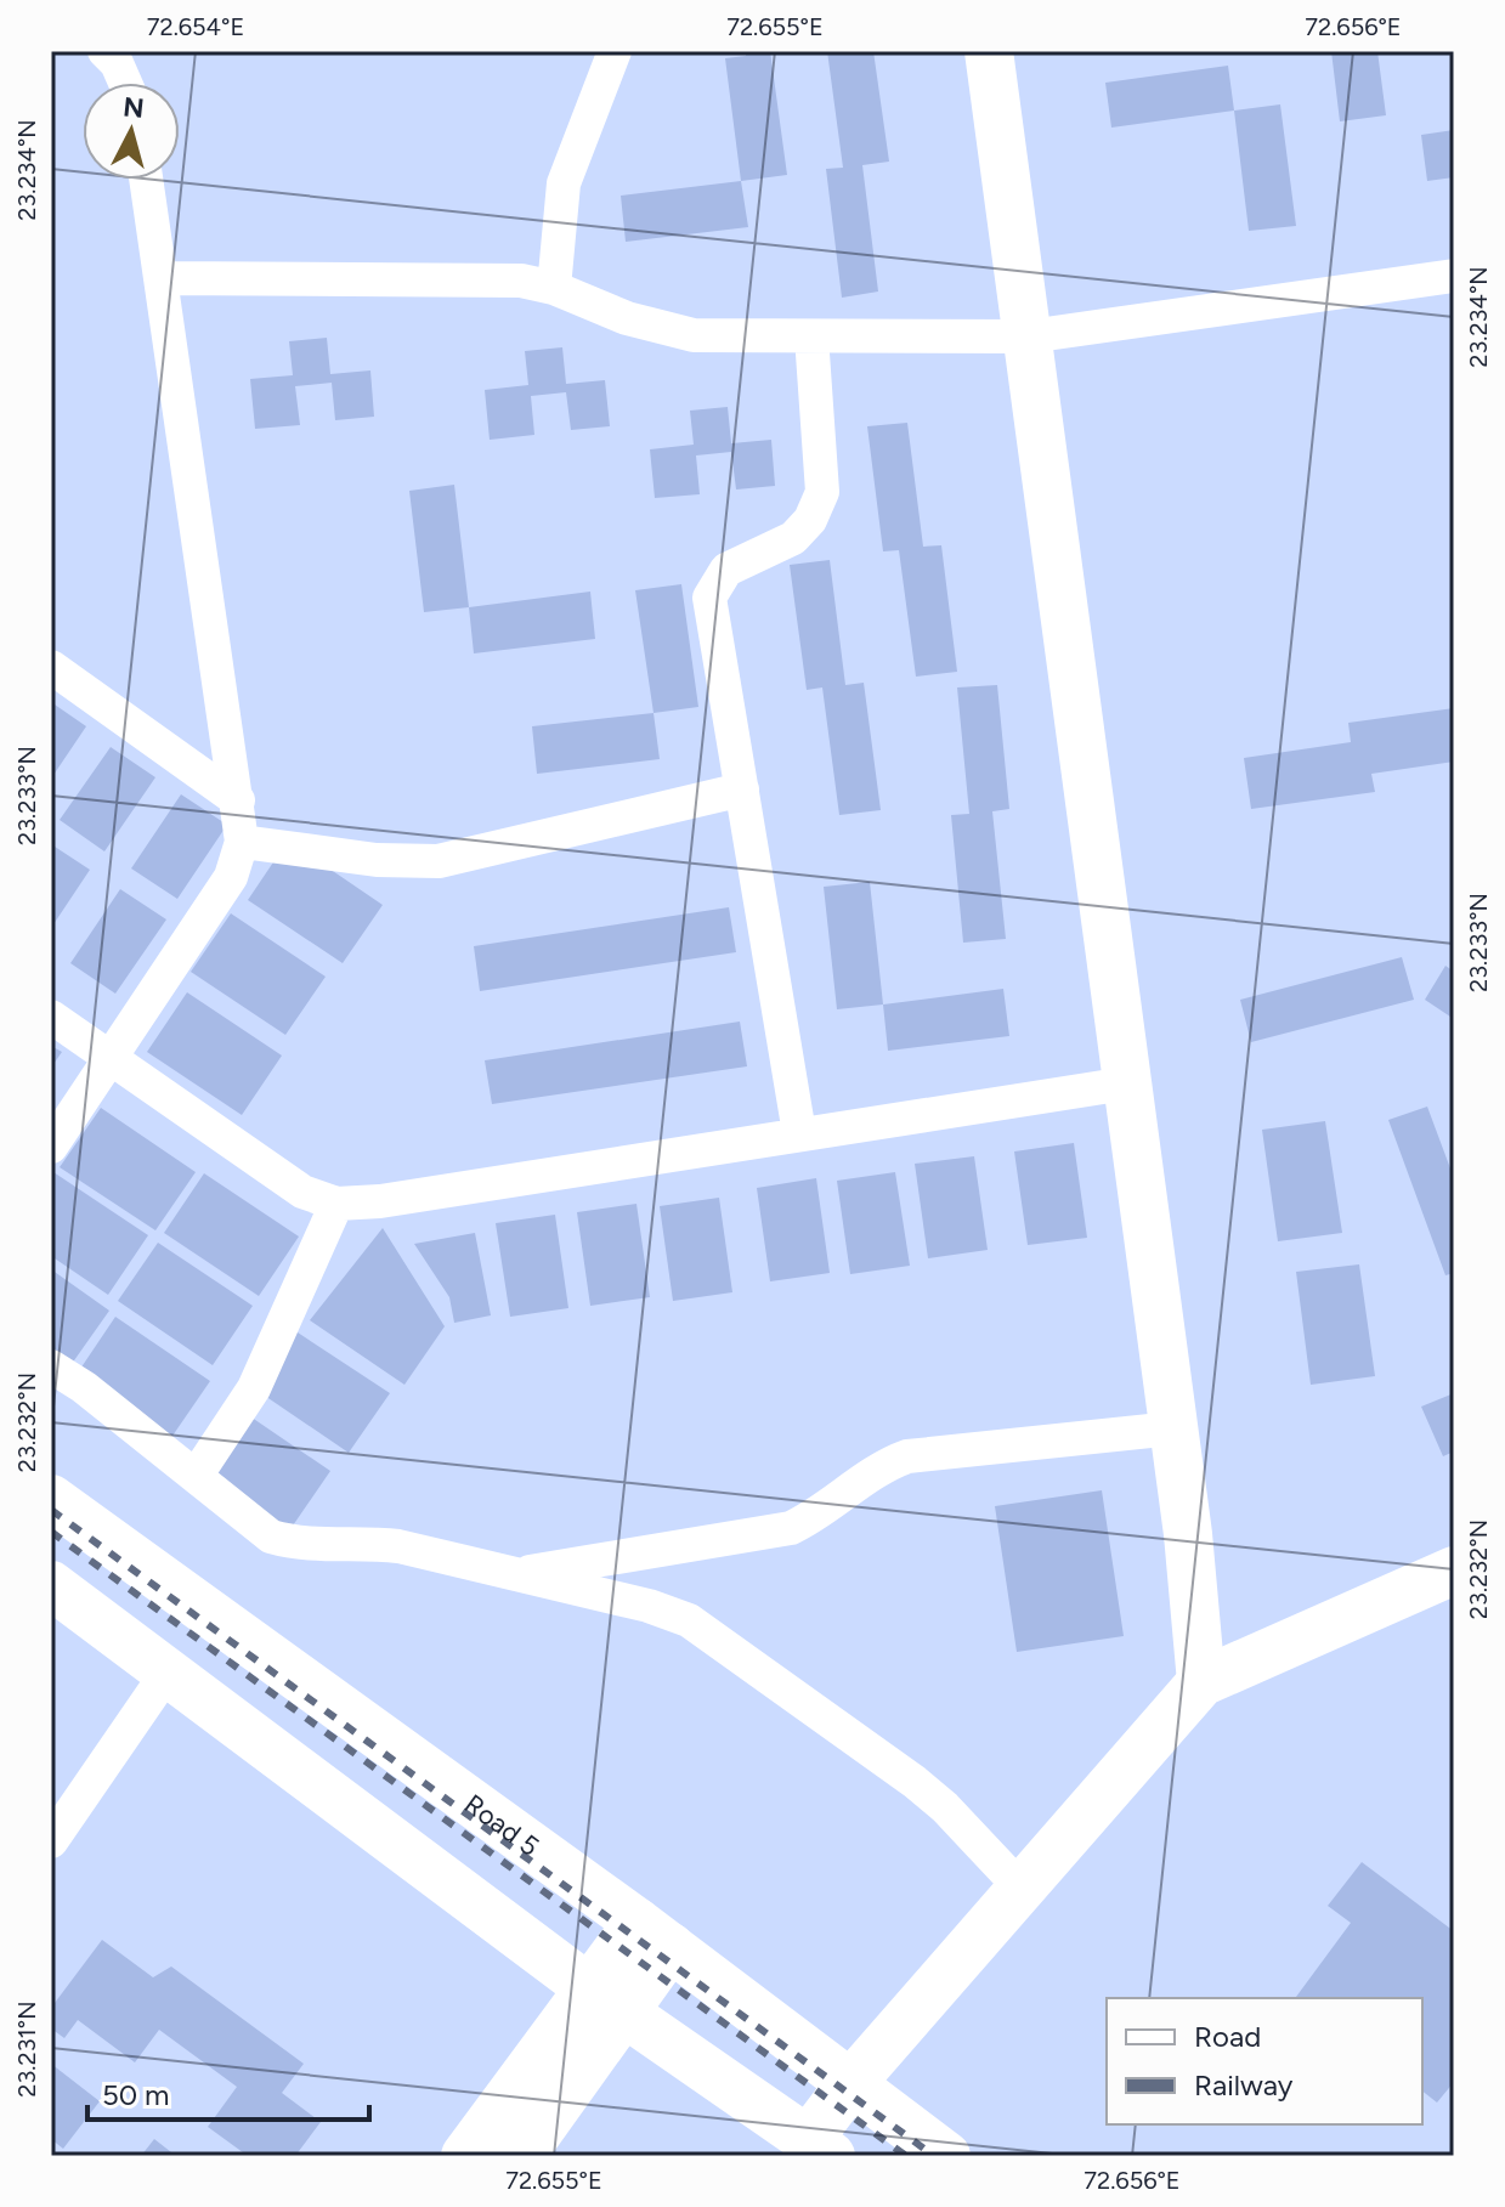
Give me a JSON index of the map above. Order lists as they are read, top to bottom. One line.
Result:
{"streets":{"street":["Road 5"]},"legend":["Road","Railway"],"scale_bar":"50 m","north":"top","coordinates":["72.654°E","72.655°E","72.656°E","23.234°N","23.233°N","23.232°N","23.231°N"]}
